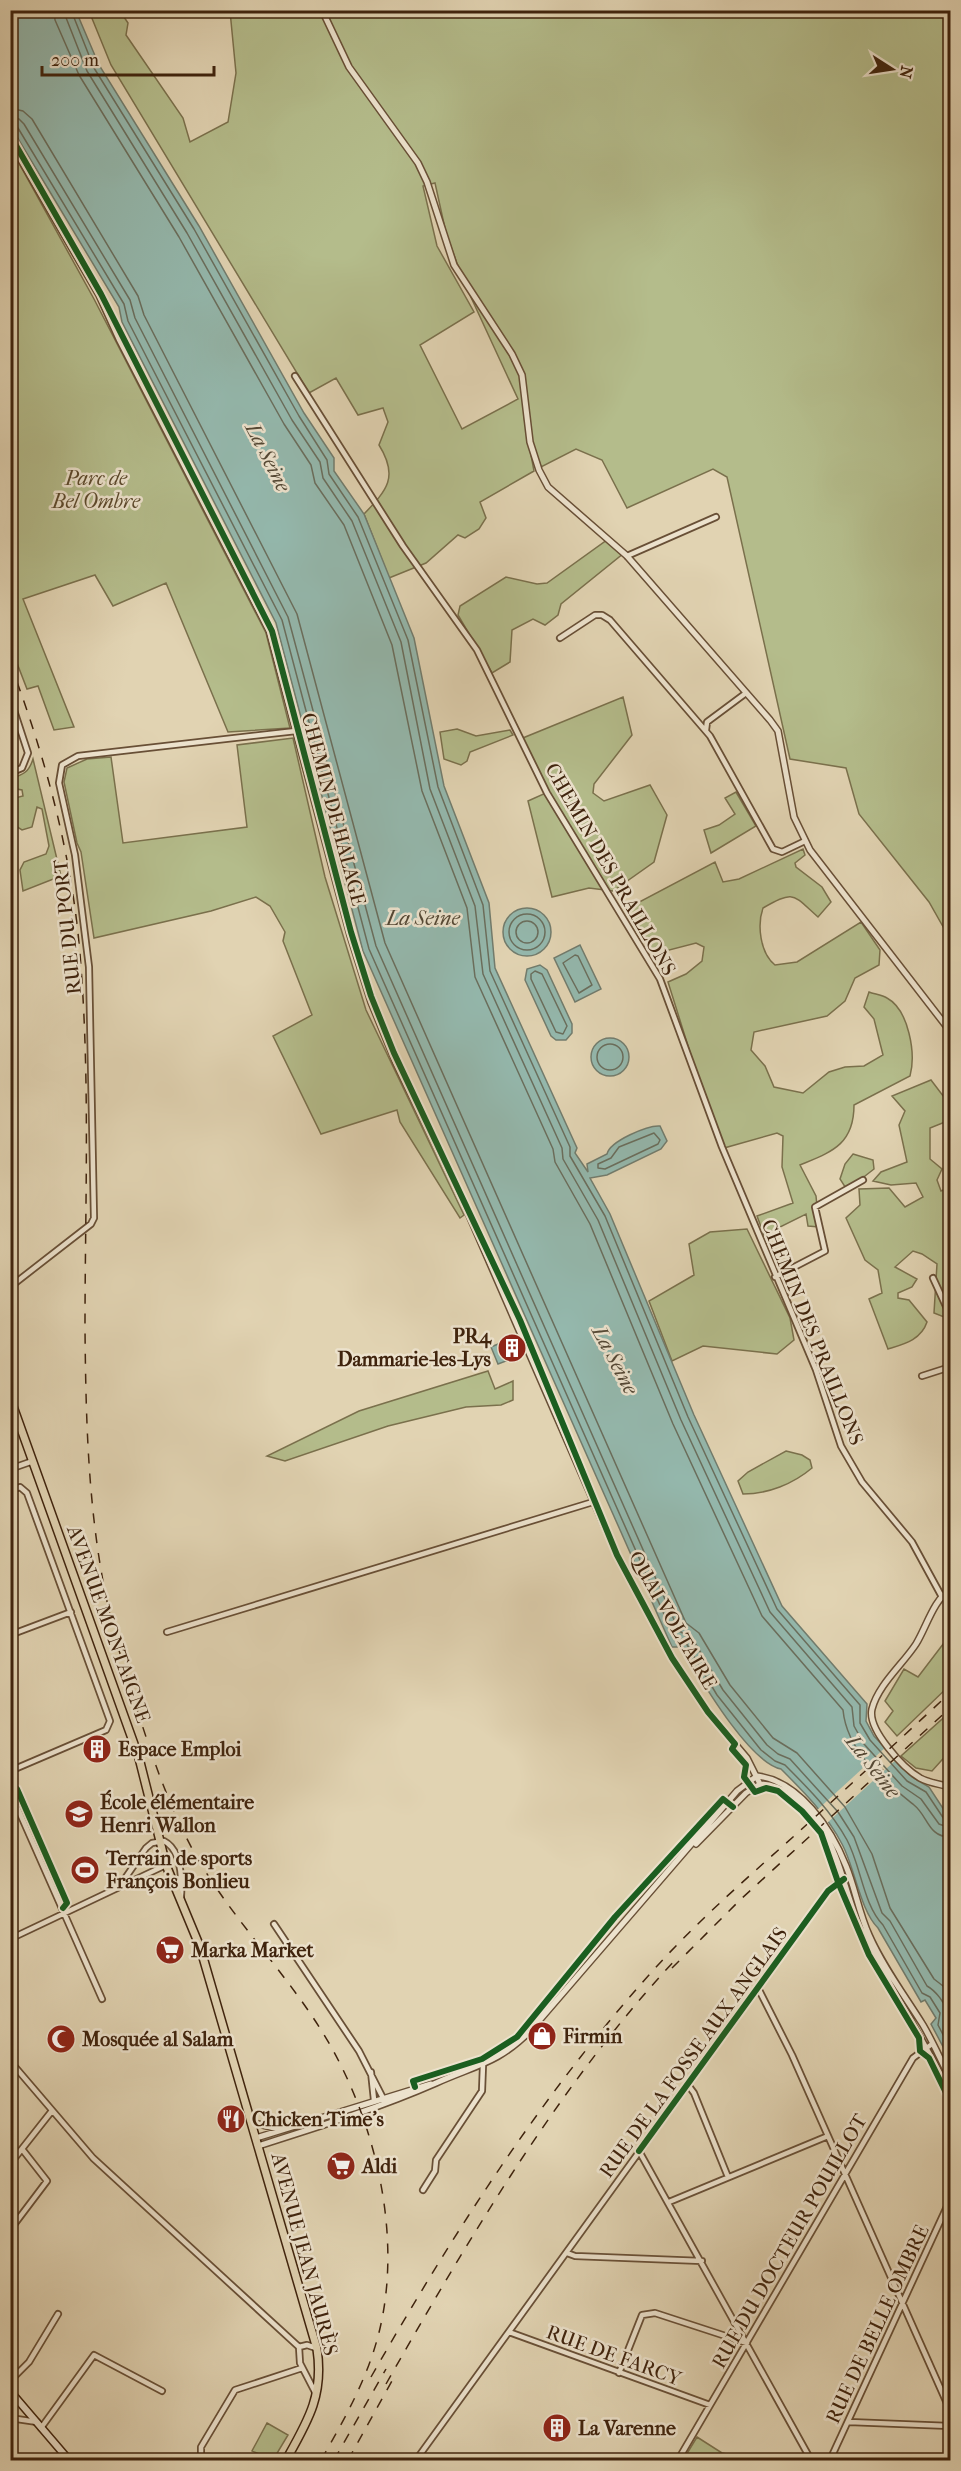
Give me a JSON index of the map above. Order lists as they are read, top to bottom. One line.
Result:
{"streets":{"main road":["AVENUE MONTAIGNE","AVENUE JEAN JAURÈS"],"street":["CHEMIN DE HALAGE","CHEMIN DES PRAILLONS","RUE DU PORT","QUAI VOLTAIRE","RUE DE LA FOSSE AUX ANGLAIS","RUE DU DOCTEUR POUILLOT","RUE DE BELLE OMBRE","RUE DE FARCY"]},"crossings":[["CHEMIN DE HALAGE","RUE DU PORT"],["CHEMIN DE HALAGE","QUAI VOLTAIRE"],["AVENUE MONTAIGNE","AVENUE JEAN JAURÈS"],["RUE DE LA FOSSE AUX ANGLAIS","RUE DE FARCY"],["RUE DU DOCTEUR POUILLOT","RUE DE FARCY"]],"water":["La Seine"],"parks":["Parc de Bel Ombre"],"places":{"building":["PR4 Dammarie-les-Lys","Espace Emploi","La Varenne"],"school or university":["École élémentaire Henri Wallon"],"sports":["Terrain de sports François Bonlieu"],"supermarket":["Marka Market","Aldi"],"shop":["Firmin"],"mosque":["Mosquée al Salam"],"restaurant":["Chicken Time's"]},"scale_bar":"200 m","north":"right"}
